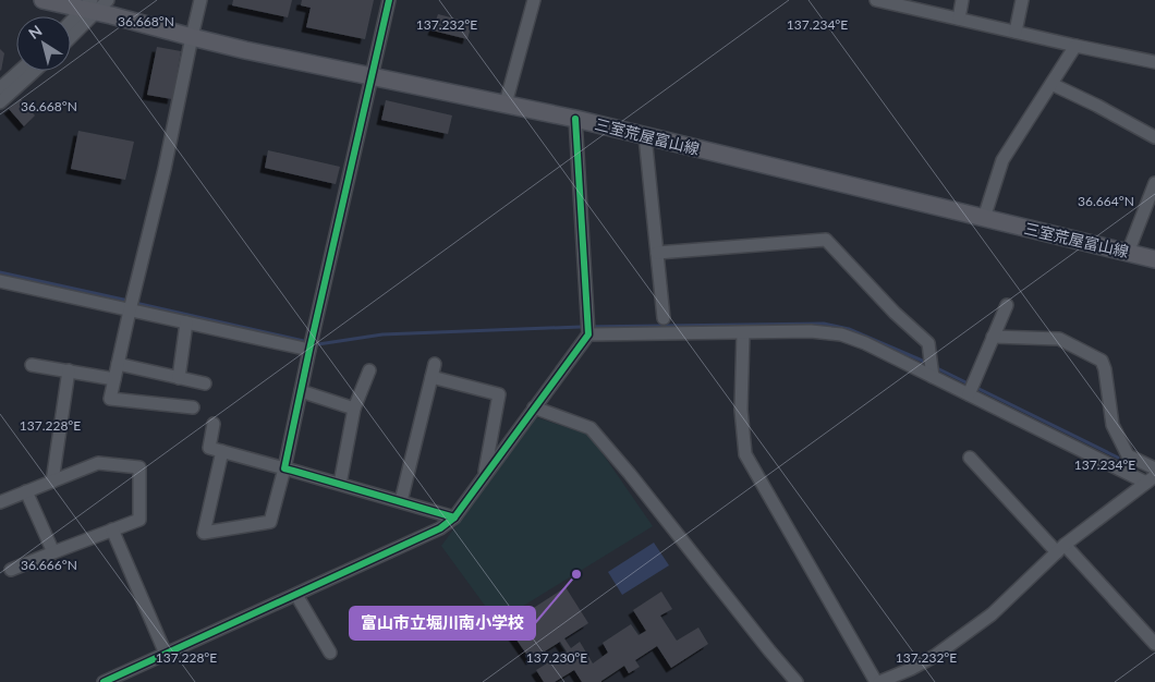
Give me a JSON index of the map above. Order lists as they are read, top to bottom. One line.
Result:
{"streets":{"main road":["三室荒屋富山線"]},"places":["富山市立堀川南小学校"],"north":"top left","coordinates":["36.668°N","137.232°E","137.234°E","36.664°N","137.228°E","36.666°N","137.230°E"]}
